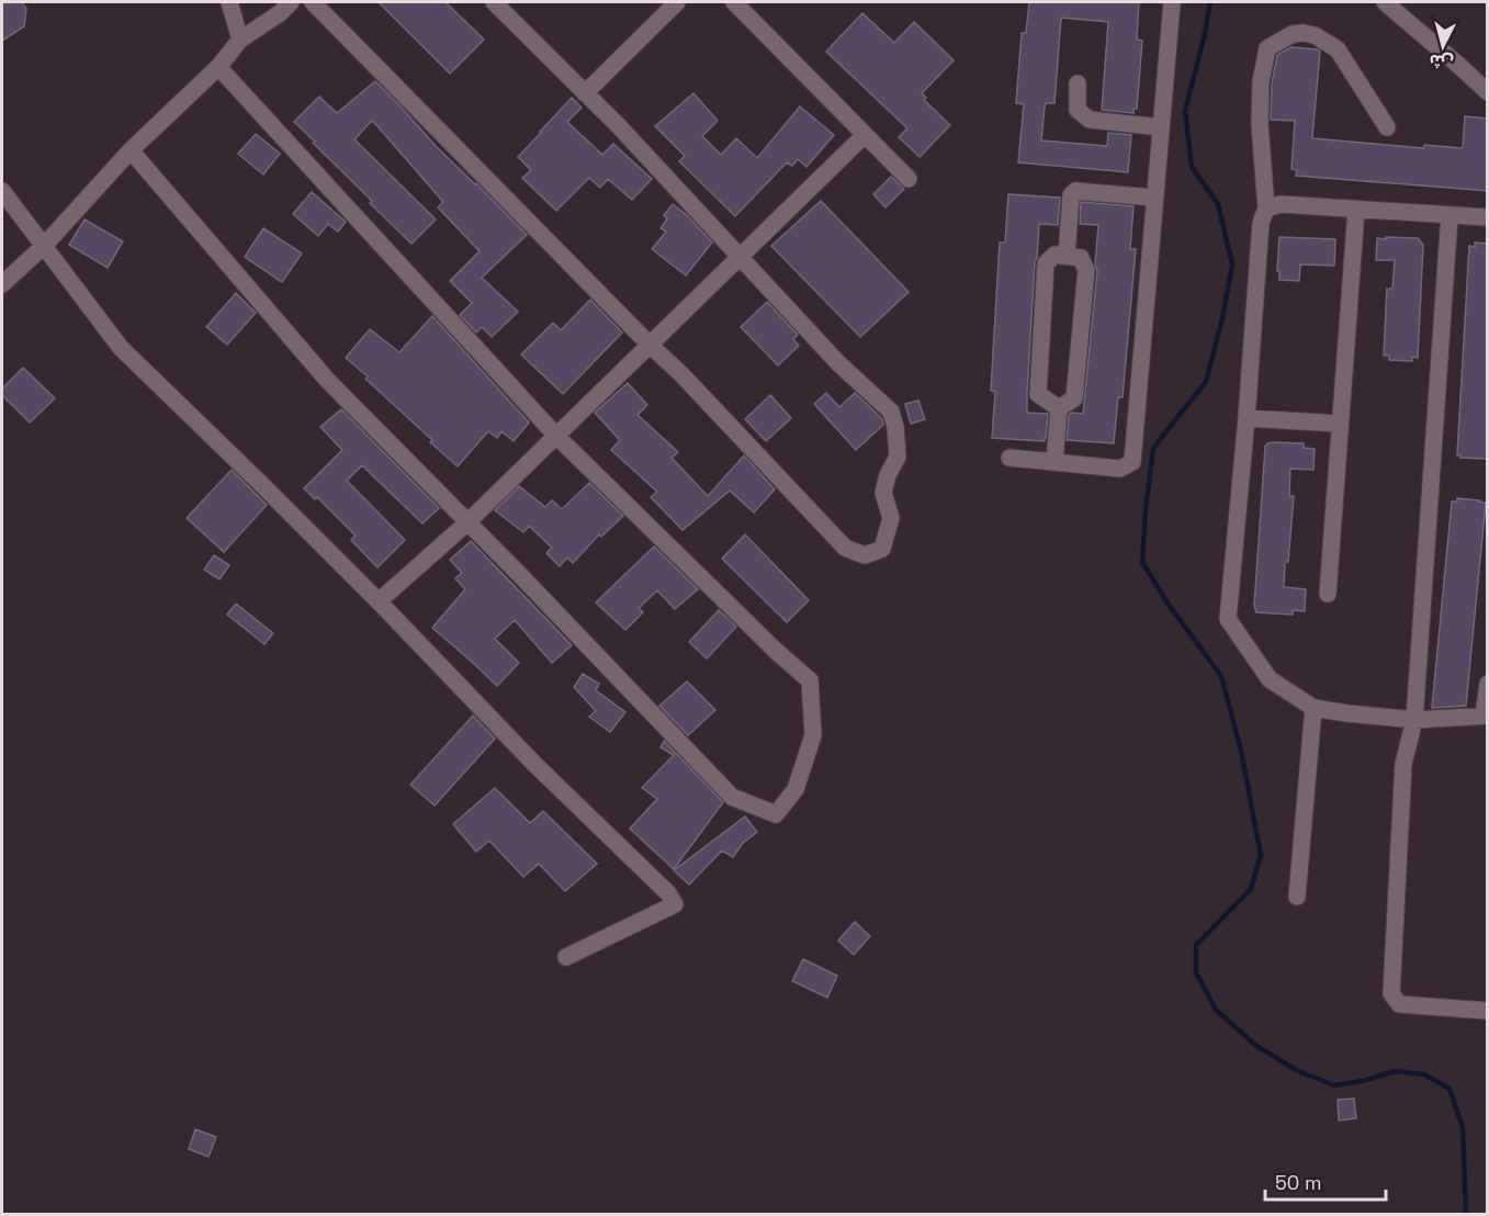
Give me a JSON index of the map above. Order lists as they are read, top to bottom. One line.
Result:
{"scale_bar":"50 m","north":"bottom"}
